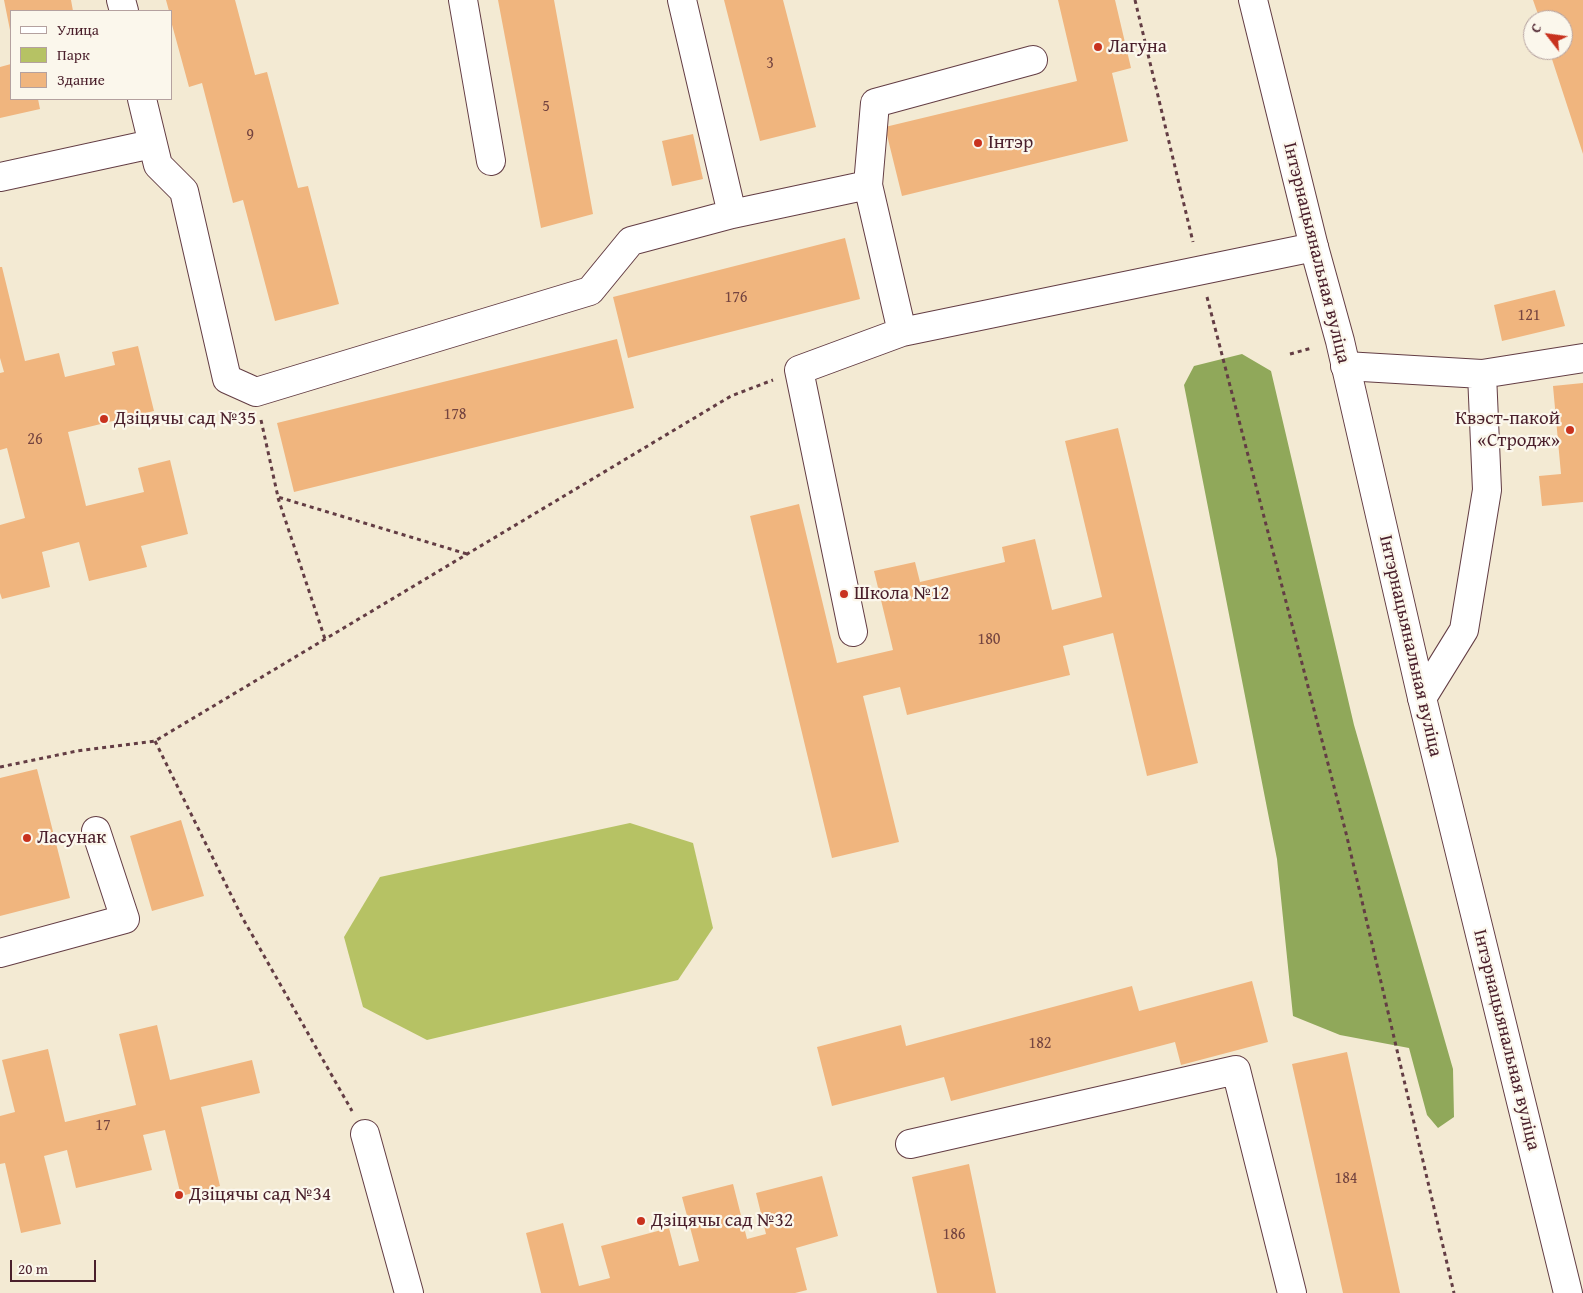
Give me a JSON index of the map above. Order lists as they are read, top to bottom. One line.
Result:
{"streets":{"main road":["Інтэрнацыянальная вуліца"]},"places":["Лагуна","Інтэр","Дзіцячы сад №35","Квэст-пакой «Стродж»","Школа №12","Ласунак","Дзіцячы сад №34","Дзіцячы сад №32"],"house_numbers":["3","5","9","176","121","178","26","180","182","17","184","186"],"legend":["Улица","Парк","Здание"],"scale_bar":"20 m","north":"top left"}
